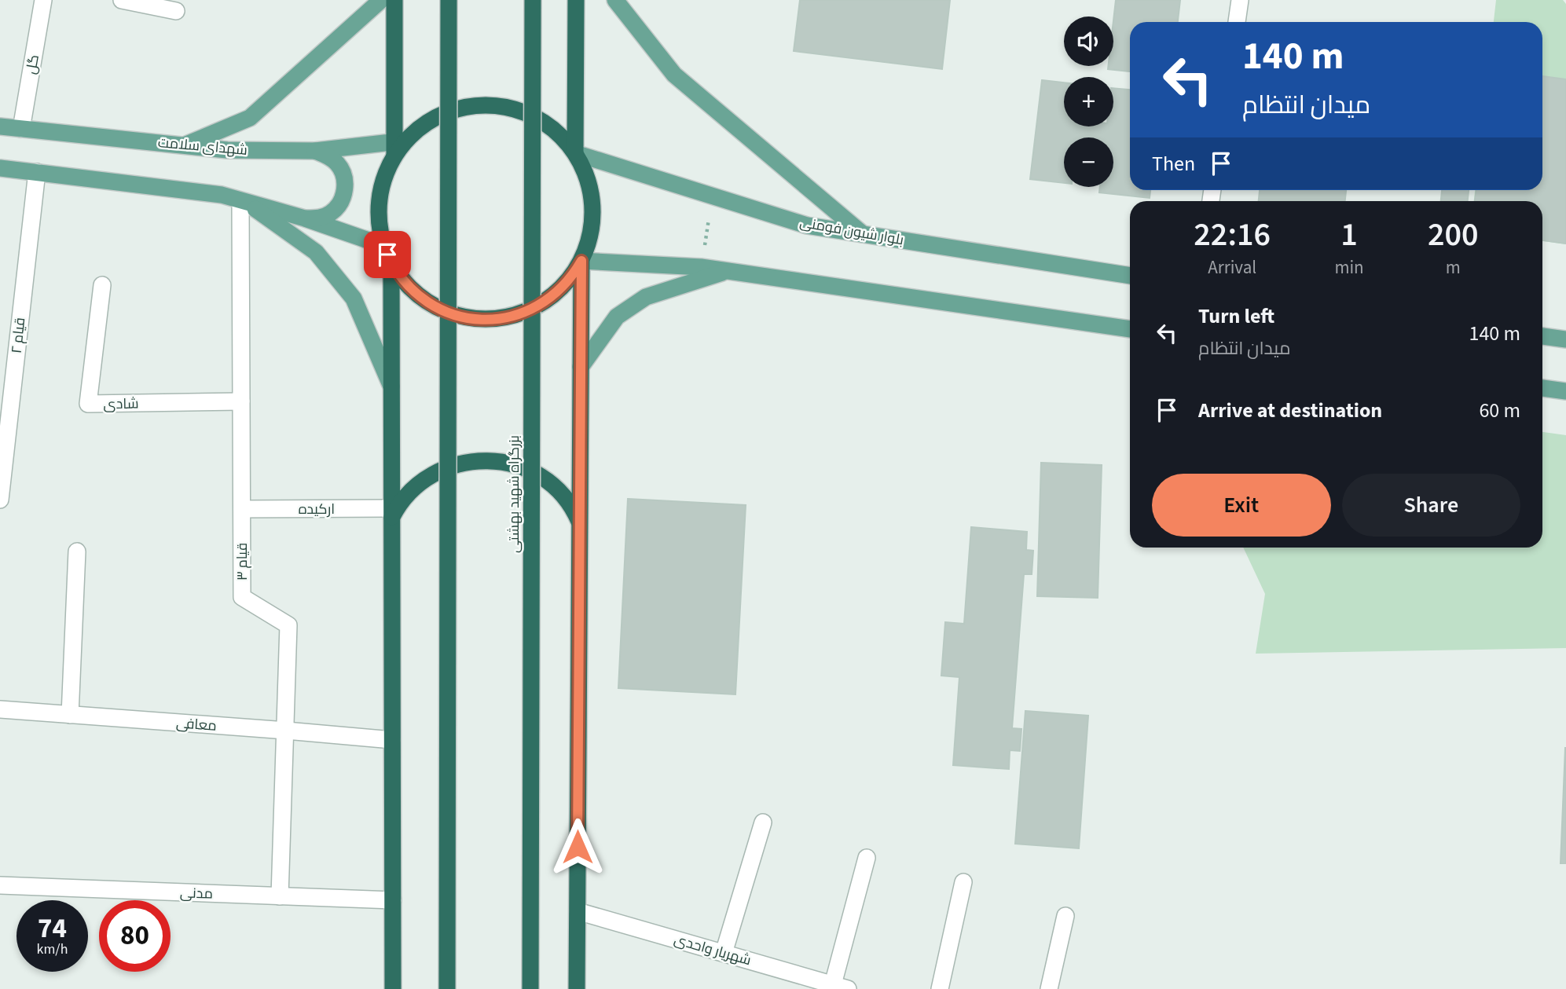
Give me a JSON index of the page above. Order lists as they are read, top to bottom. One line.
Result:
{"streets":{"highway":["بزرگراه شهید بهشتی"],"main road":["شهدای سلامت","بلوار شیون فومنی"],"street":["گل","قیام ۲","شادی","ارکیده","قیام ۳","معافی","مدنی","شهریار واحدی"]},"crossings":[["گل","شهدای سلامت"],["شادی","قیام ۳"],["ارکیده","قیام ۳"],["قیام ۳","معافی"],["قیام ۳","مدنی"]],"page":{"map_buttons":["+","−"],"turn":["140 m","میدان انتظام"],"then":"Then","eta":["22:16","Arrival","1","min","200","m"],"list":[{"name":"Turn left","note":"میدان انتظام","value":"140 m"},{"name":"Arrive at destination","value":"60 m"}],"buttons":["Exit","Share"],"speed":"74 km/h","limit":"80"}}
